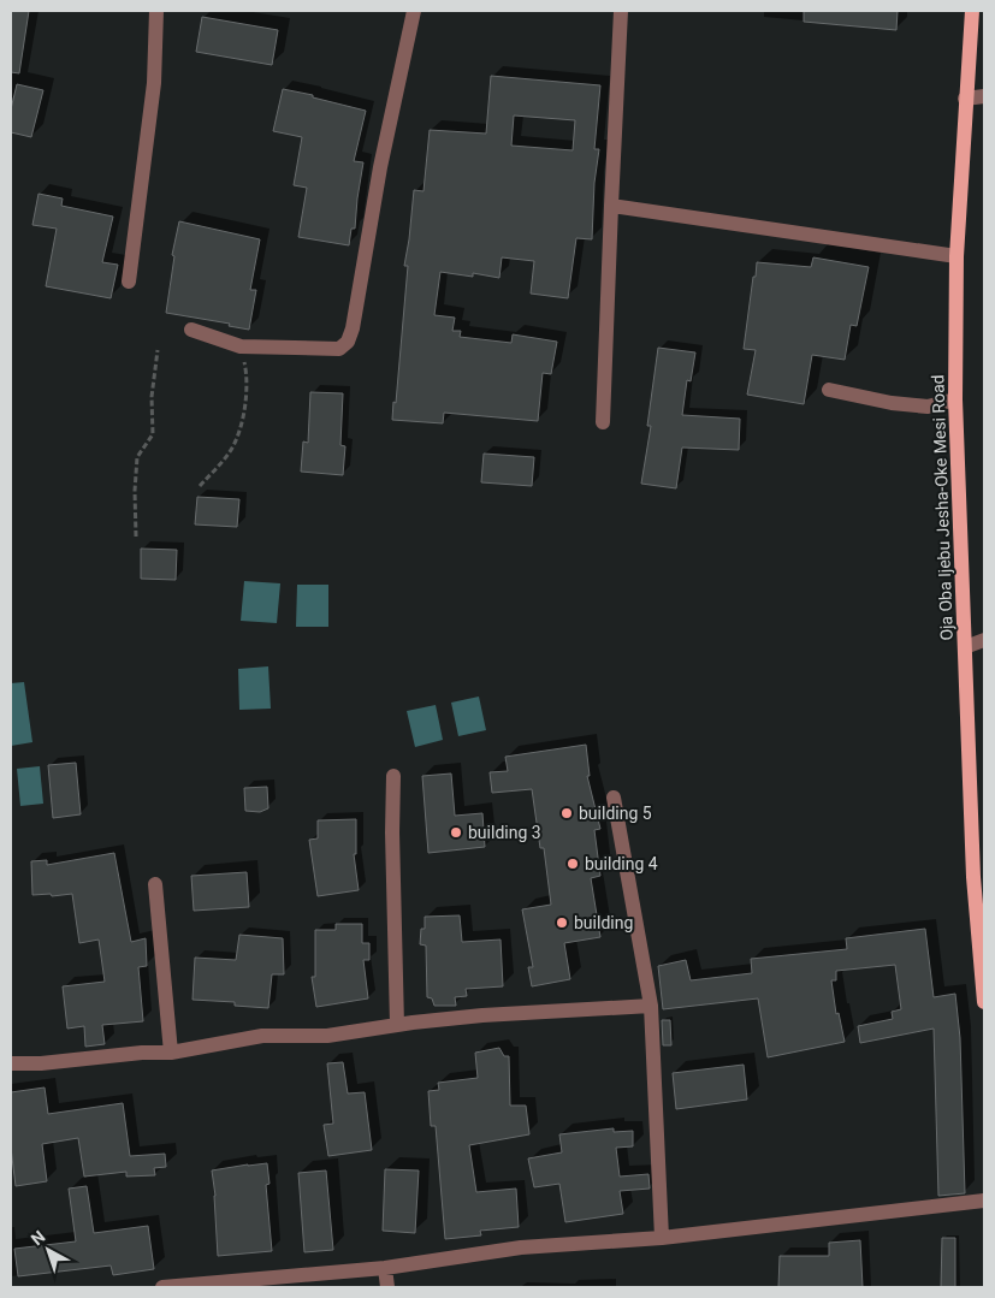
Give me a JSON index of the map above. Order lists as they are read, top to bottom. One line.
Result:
{"streets":{"main road":["Oja Oba Ijebu Jesha-Oke Mesi Road"]},"places":["building 5","building 3","building 4","building"],"north":"top left"}
